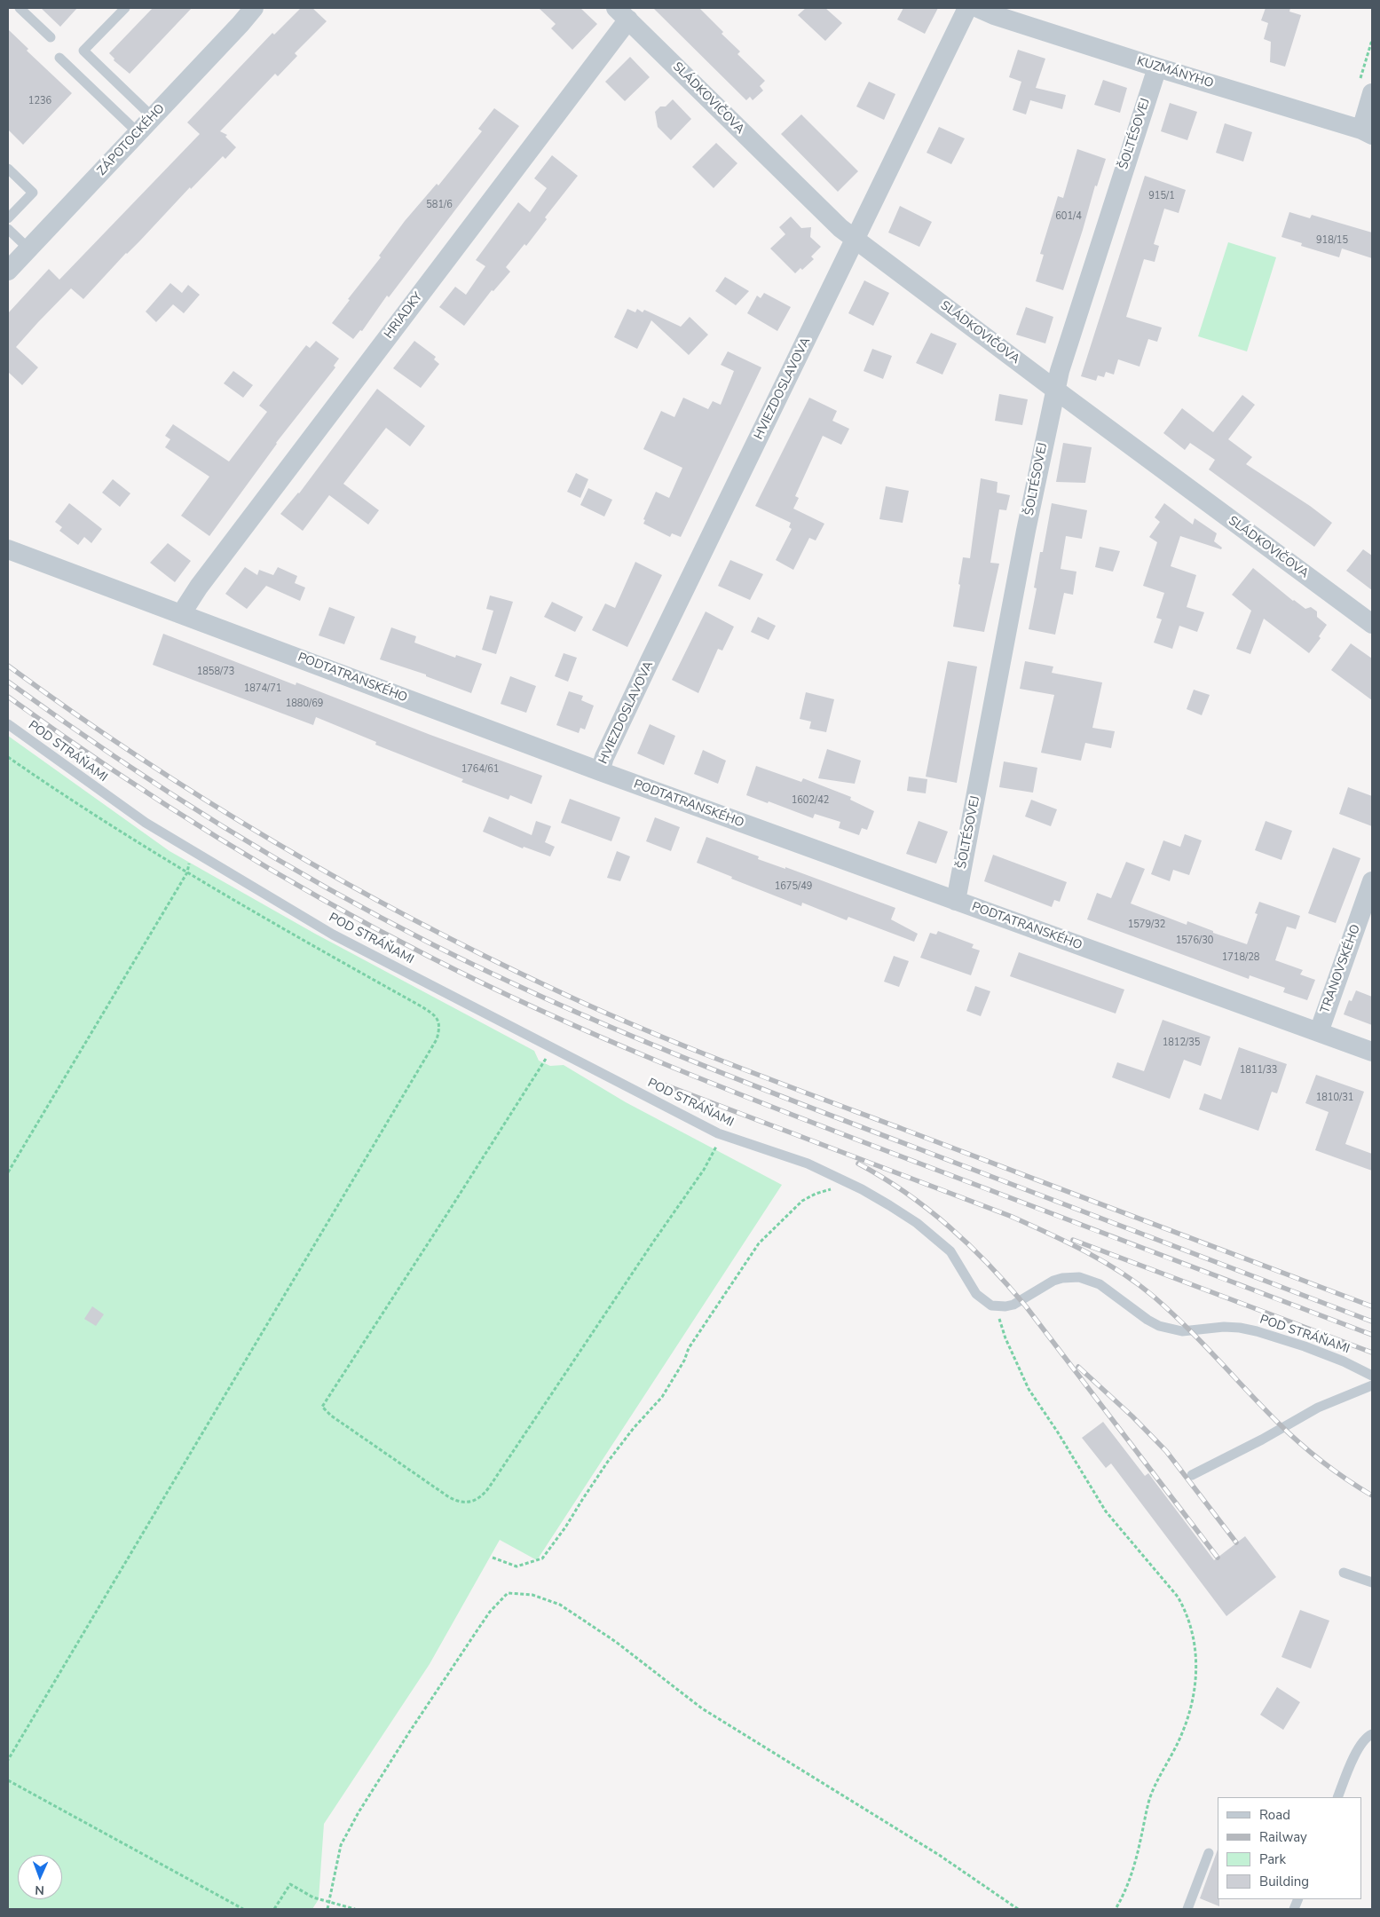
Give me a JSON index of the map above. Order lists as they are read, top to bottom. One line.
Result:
{"streets":{"street":["KUZMÁNYHO","SLÁDKOVIČOVA","ŠOLTÉSOVEJ","ZÁPOTOCKÉHO","HRIADKY","HVIEZDOSLAVOVA","PODTATRANSKÉHO","TRANOVSKÉHO"],"lane":["POD STRÁŇAMI"]},"crossings":[["KUZMÁNYHO","ŠOLTÉSOVEJ"],["SLÁDKOVIČOVA","ŠOLTÉSOVEJ"],["SLÁDKOVIČOVA","HRIADKY"],["SLÁDKOVIČOVA","HVIEZDOSLAVOVA"],["ŠOLTÉSOVEJ","PODTATRANSKÉHO"],["HRIADKY","PODTATRANSKÉHO"],["HVIEZDOSLAVOVA","PODTATRANSKÉHO"],["PODTATRANSKÉHO","TRANOVSKÉHO"]],"house_numbers":["1236","915/1","581/6","601/4","918/15","1858/73","1874/71","1880/69","1764/61","1602/42","1675/49","1579/32","1576/30","1718/28","1812/35","1811/33","1810/31"],"legend":["Road","Railway","Park","Building"],"north":"bottom"}
